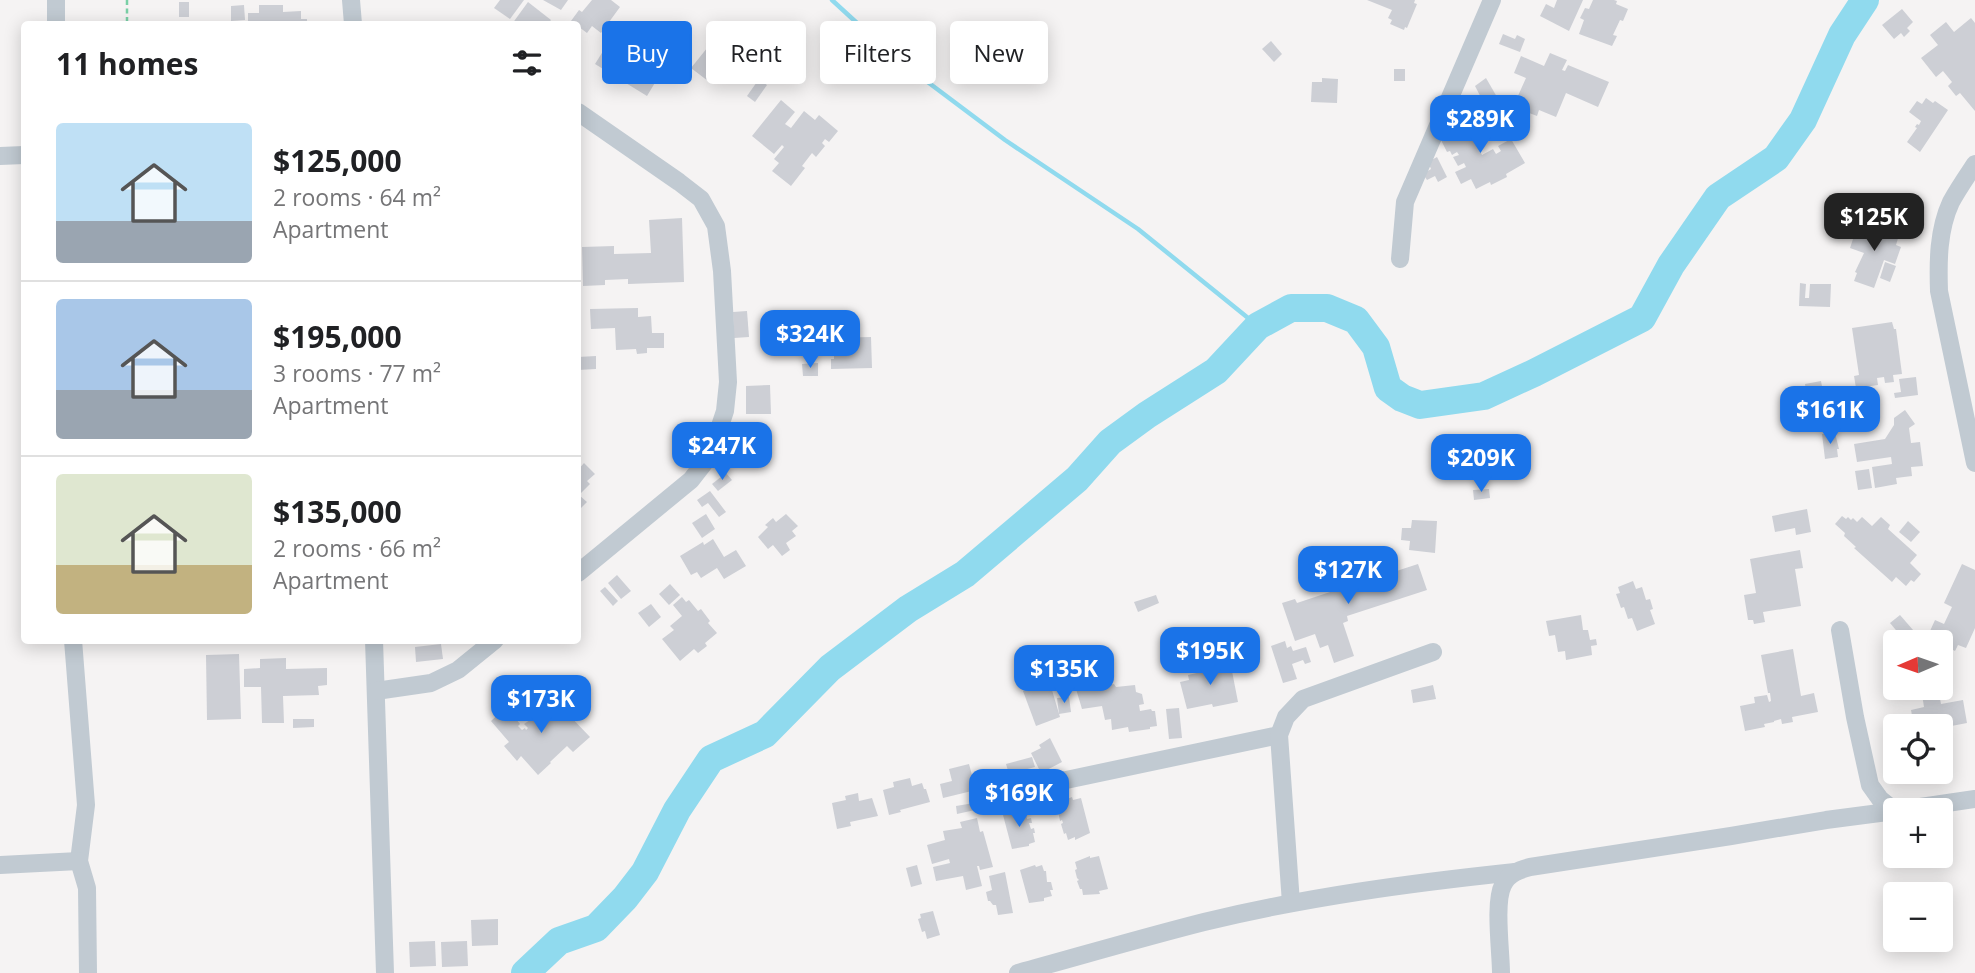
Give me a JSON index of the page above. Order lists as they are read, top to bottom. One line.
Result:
{"north":"left","page":{"chip":["Buy","Rent","Filters","New"],"heading":"11 homes","price":["$289K","$125K","$324K","$161K","$247K","$209K","$127K","$195K","$135K","$173K","$169K"],"list":[{"name":"$125,000","note":"2 rooms · 64 m² · Apartment"},{"name":"$195,000","note":"3 rooms · 77 m² · Apartment"},{"name":"$135,000","note":"2 rooms · 66 m² · Apartment"}],"map_buttons":["+","−"]}}
